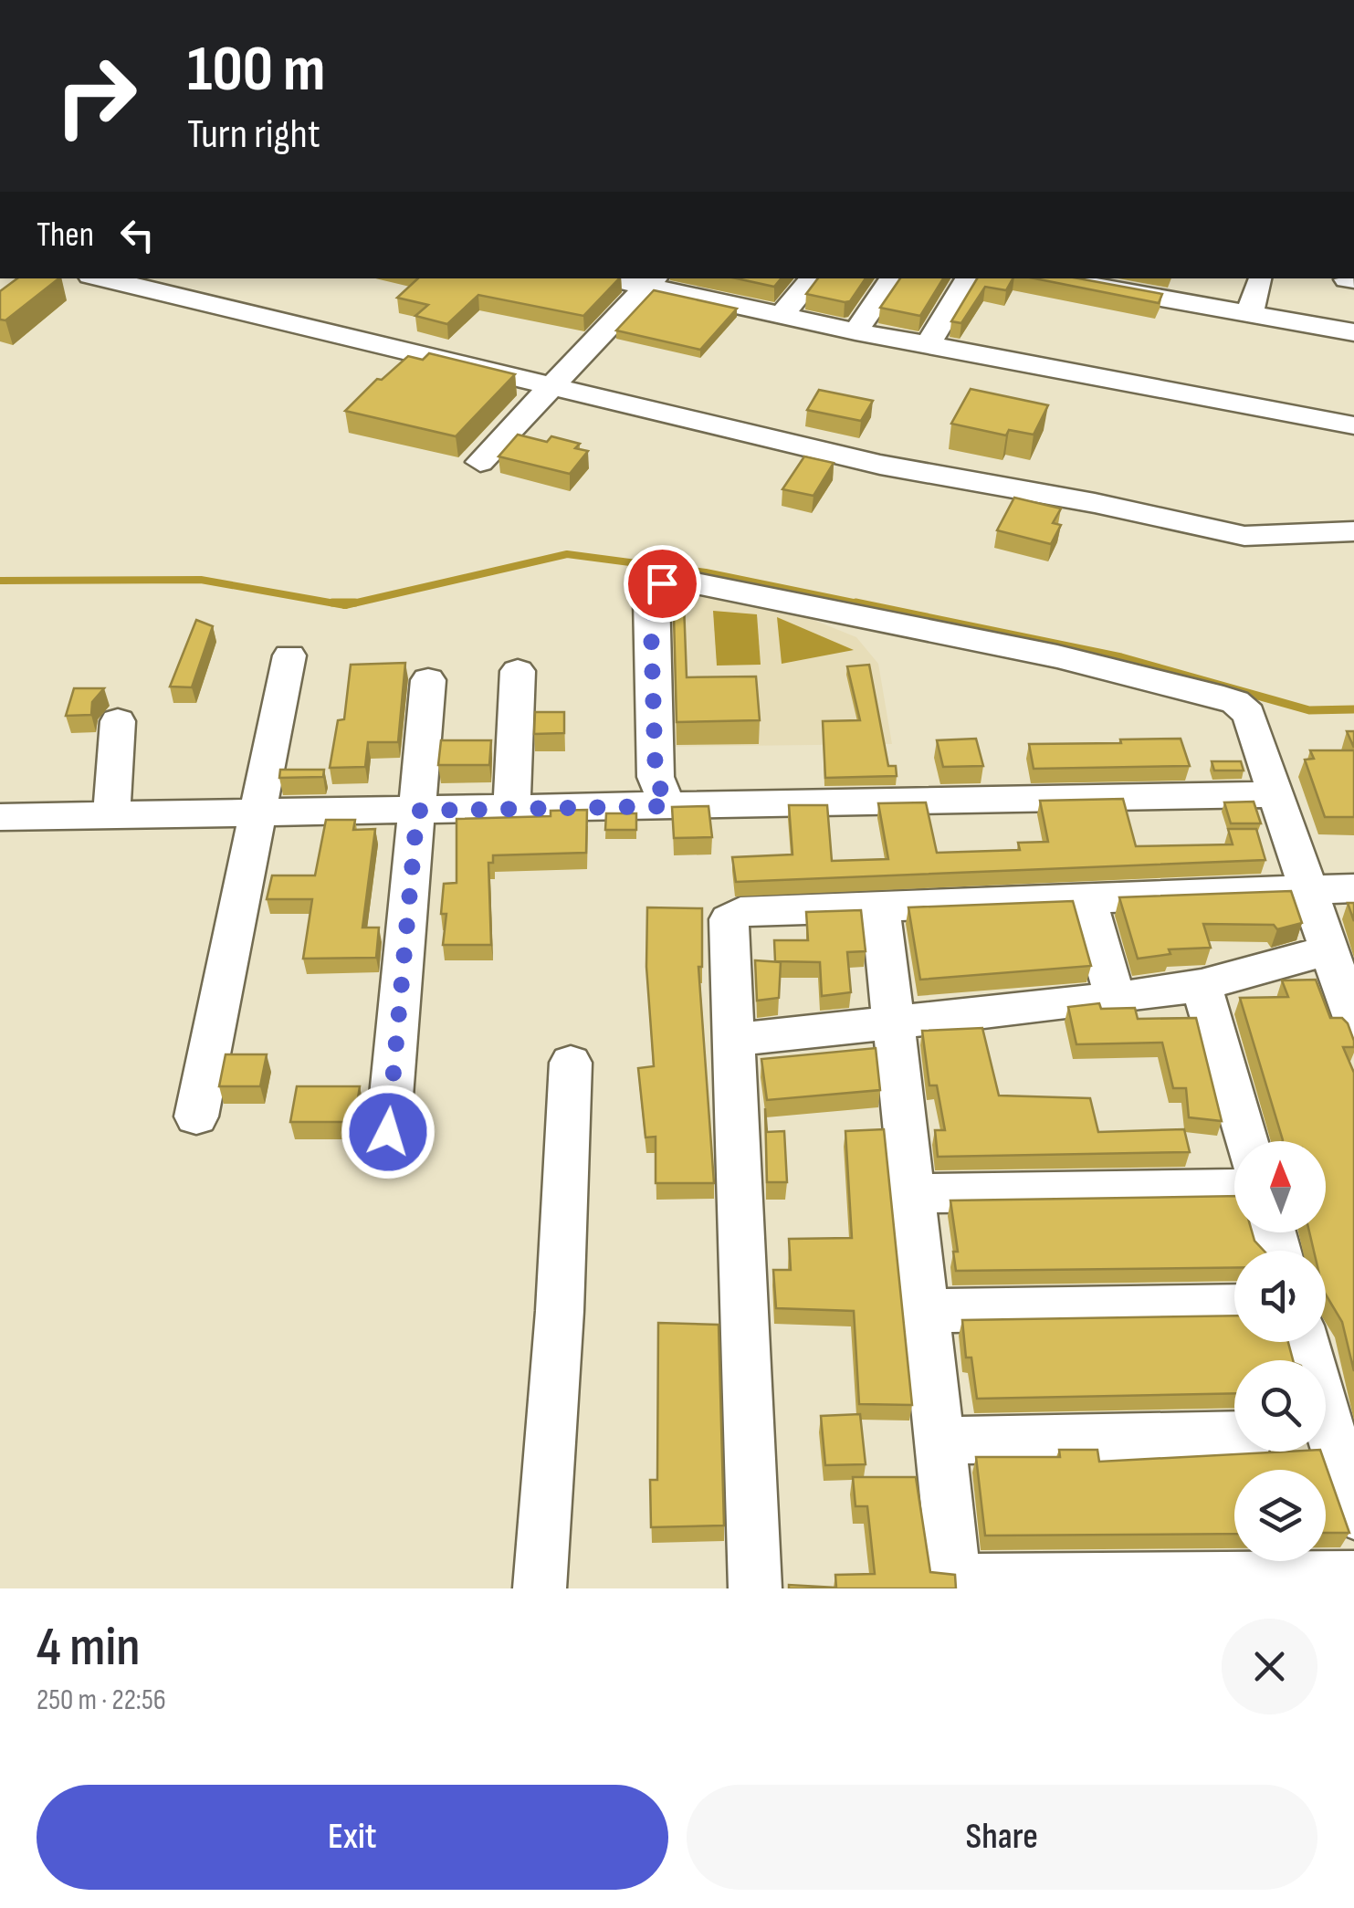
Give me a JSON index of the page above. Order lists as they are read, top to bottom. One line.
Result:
{"north":"top","page":{"turn":["100 m","Turn right"],"then":"Then","heading":["4 min","250 m · 22:56"],"buttons":["Exit","Share"]}}
